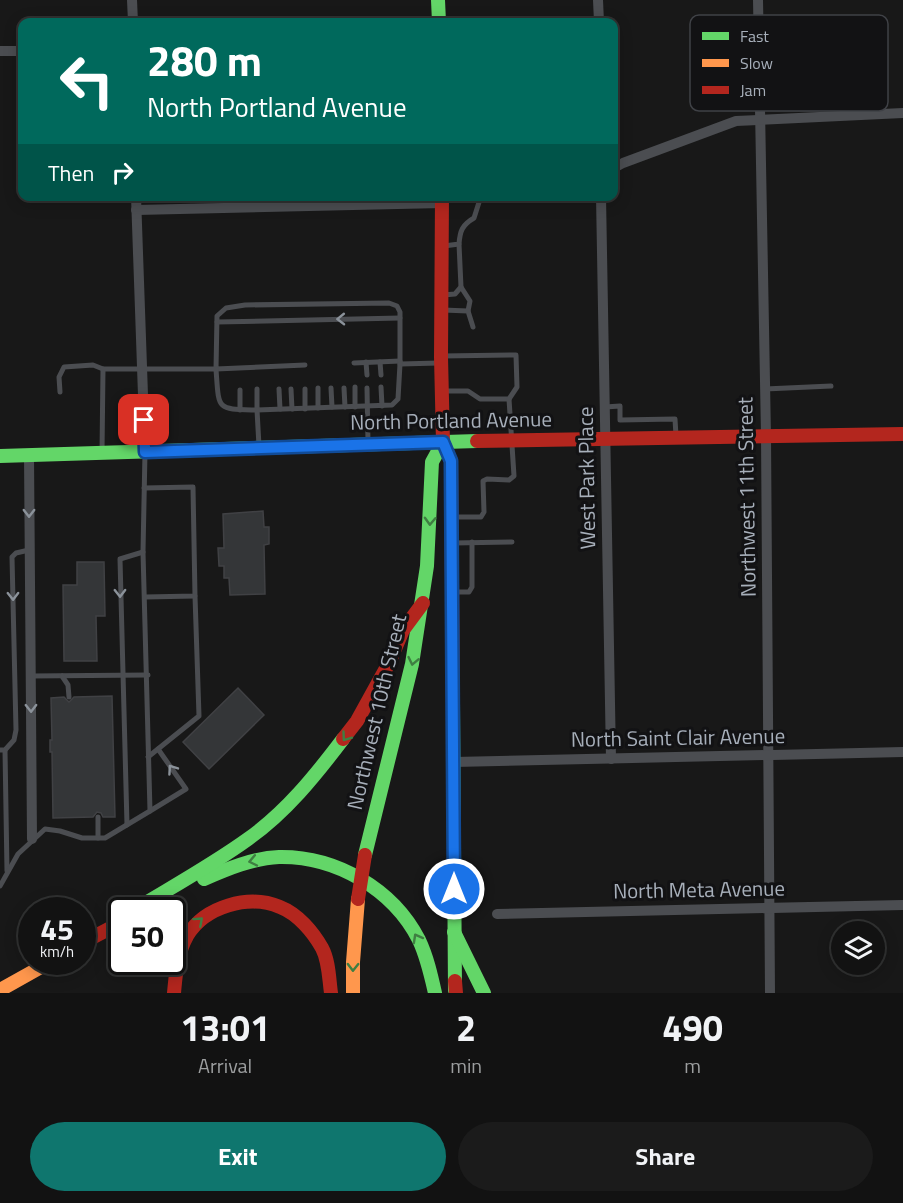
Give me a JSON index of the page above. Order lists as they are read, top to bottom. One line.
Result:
{"streets":{"main road":["North Portland Avenue","Northwest 10th Street"],"street":["West Park Place","Northwest 11th Street","North Saint Clair Avenue","North Meta Avenue"]},"crossings":[["North Portland Avenue","West Park Place"],["North Portland Avenue","Northwest 11th Street"],["North Portland Avenue","Northwest 10th Street"],["West Park Place","North Saint Clair Avenue"],["Northwest 11th Street","North Saint Clair Avenue"],["Northwest 11th Street","North Meta Avenue"],["Northwest 10th Street","North Saint Clair Avenue"]],"legend":["Fast","Slow","Jam"],"page":{"turn":["280 m","North Portland Avenue"],"then":"Then","speed":"45 km/h","limit":"50","eta":["13:01","Arrival","2","min","490","m"],"buttons":["Exit","Share"]}}
